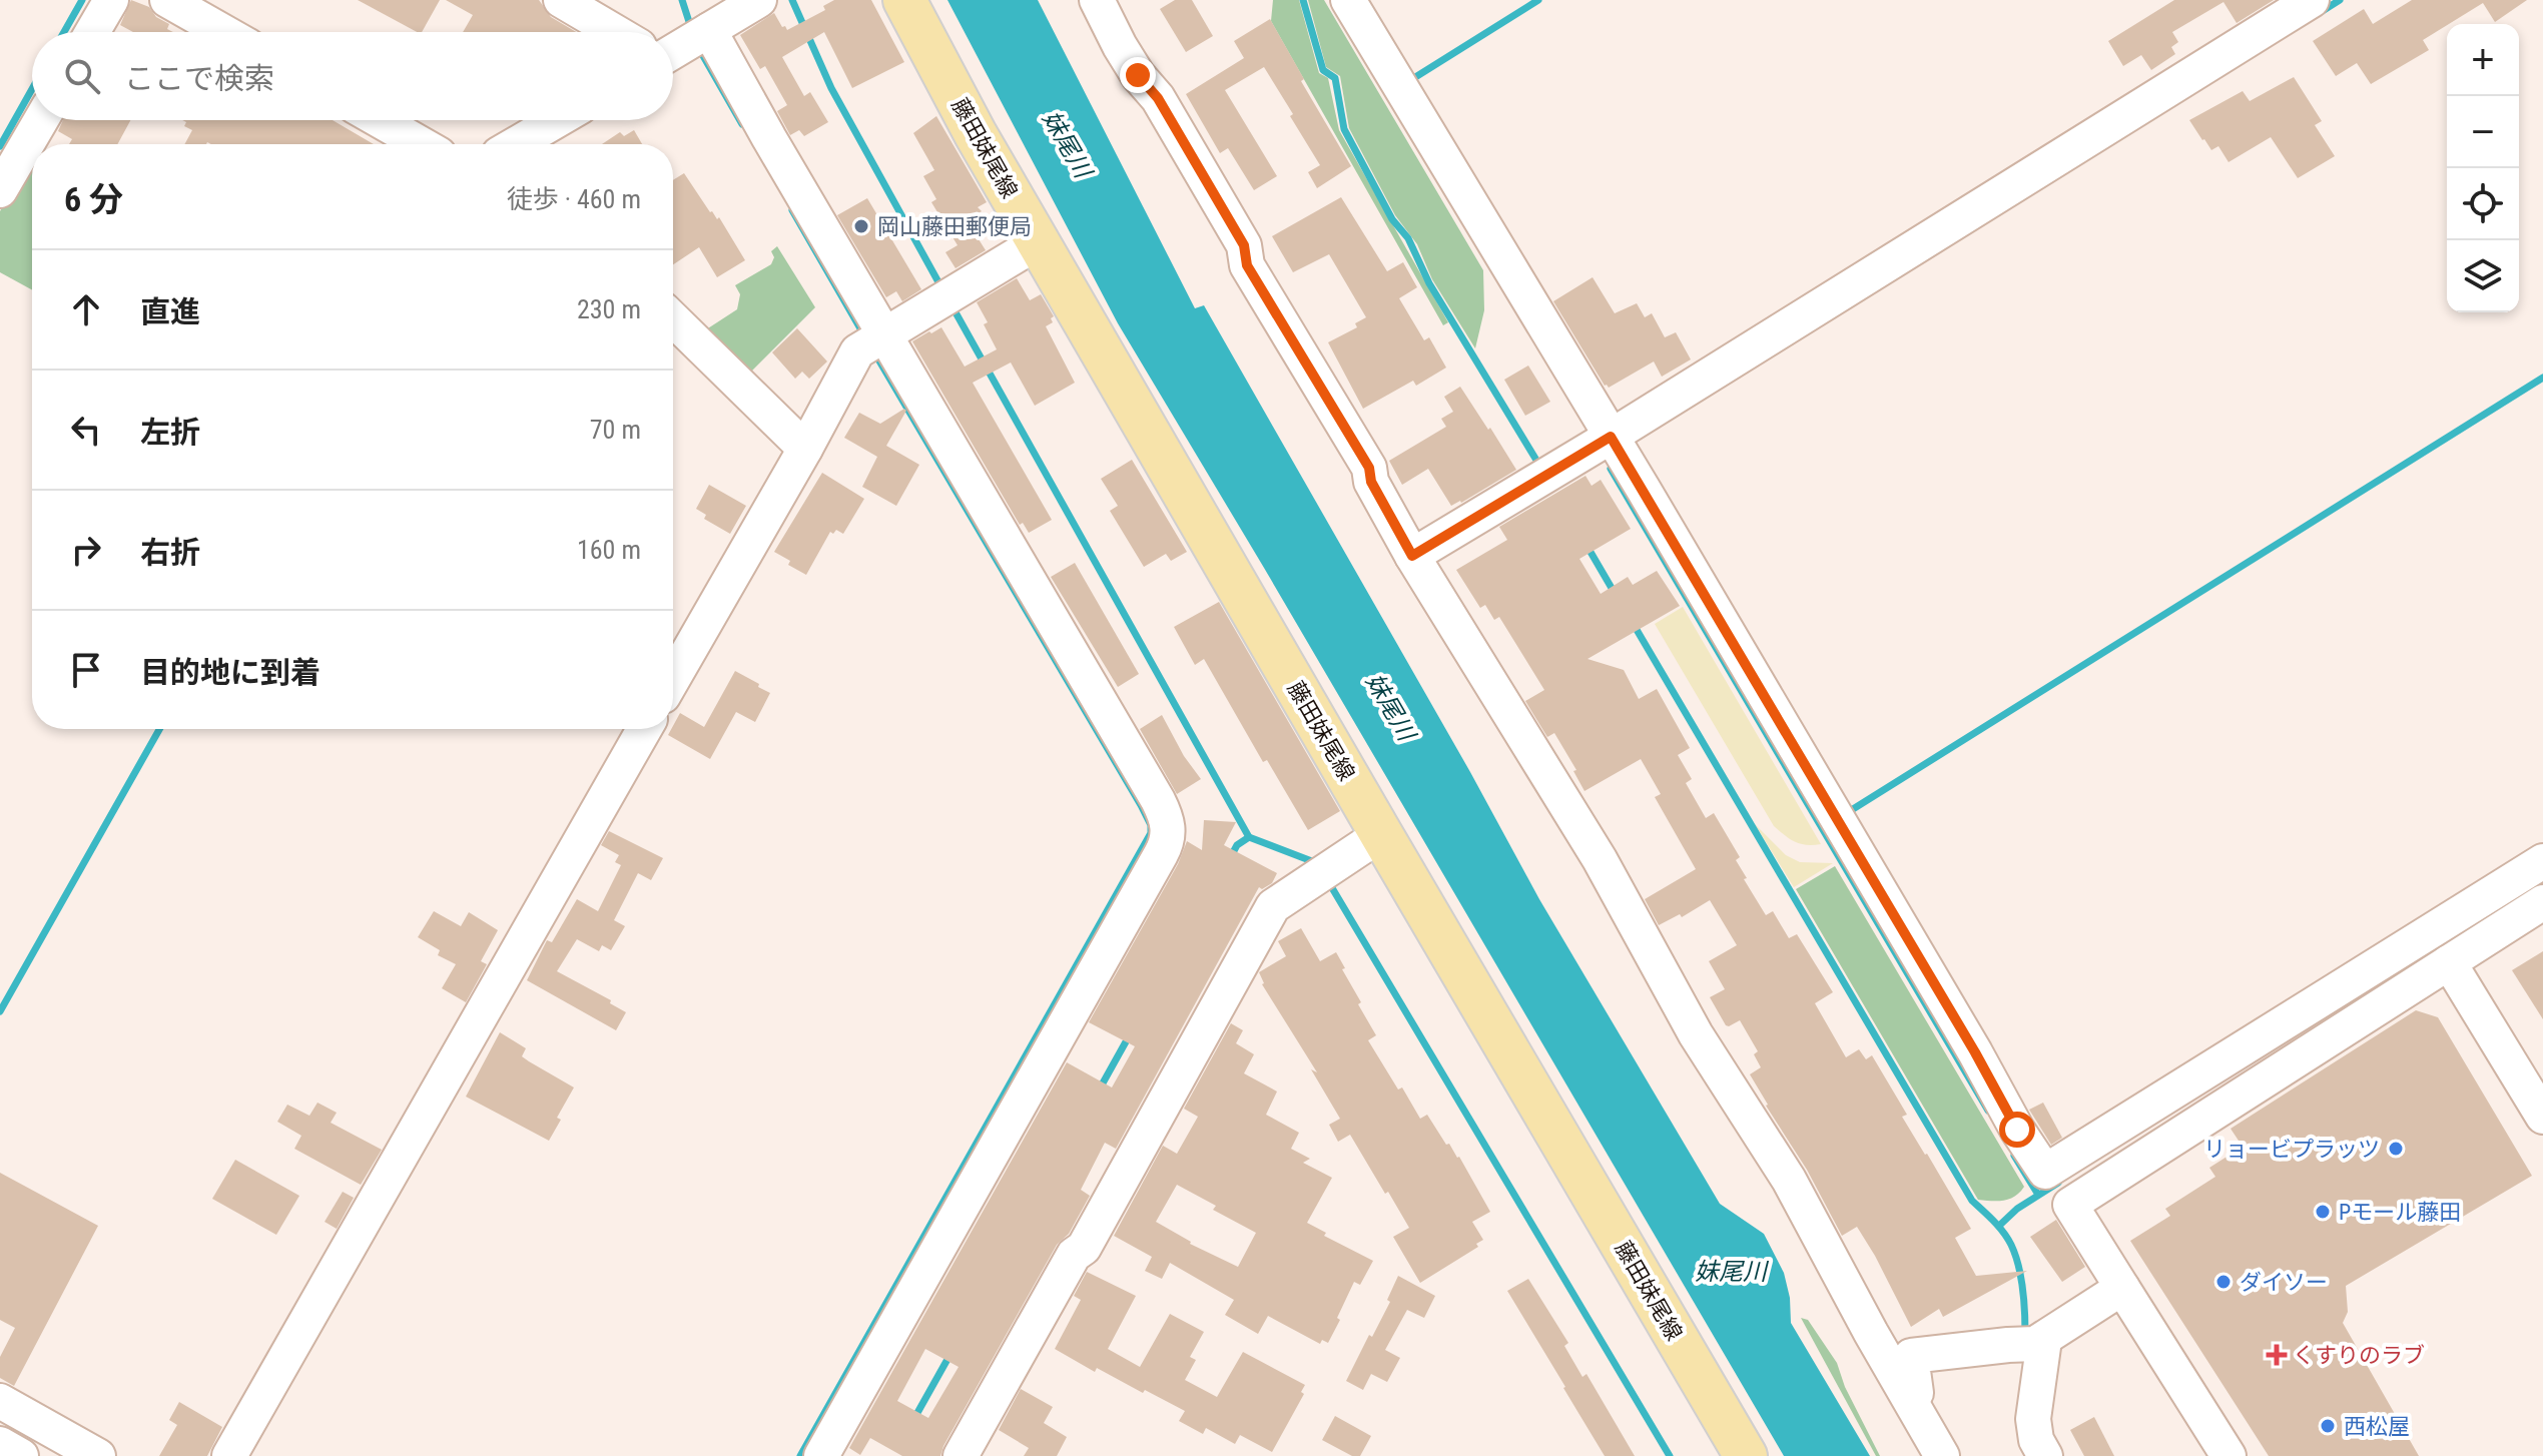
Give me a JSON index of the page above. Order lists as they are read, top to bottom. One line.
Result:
{"streets":{"main road":["藤田妹尾線"]},"water":["妹尾川"],"places":{"other":["岡山藤田郵便局","リョービプラッツ","Pモール藤田","ダイソー","西松屋"],"health":["くすりのラブ"]},"page":{"map_buttons":["+","−"],"search":"ここで検索","heading":["6 分","徒歩 · 460 m"],"list":[["直進","230 m"],["左折","70 m"],["右折","160 m"],"目的地に到着"]}}
